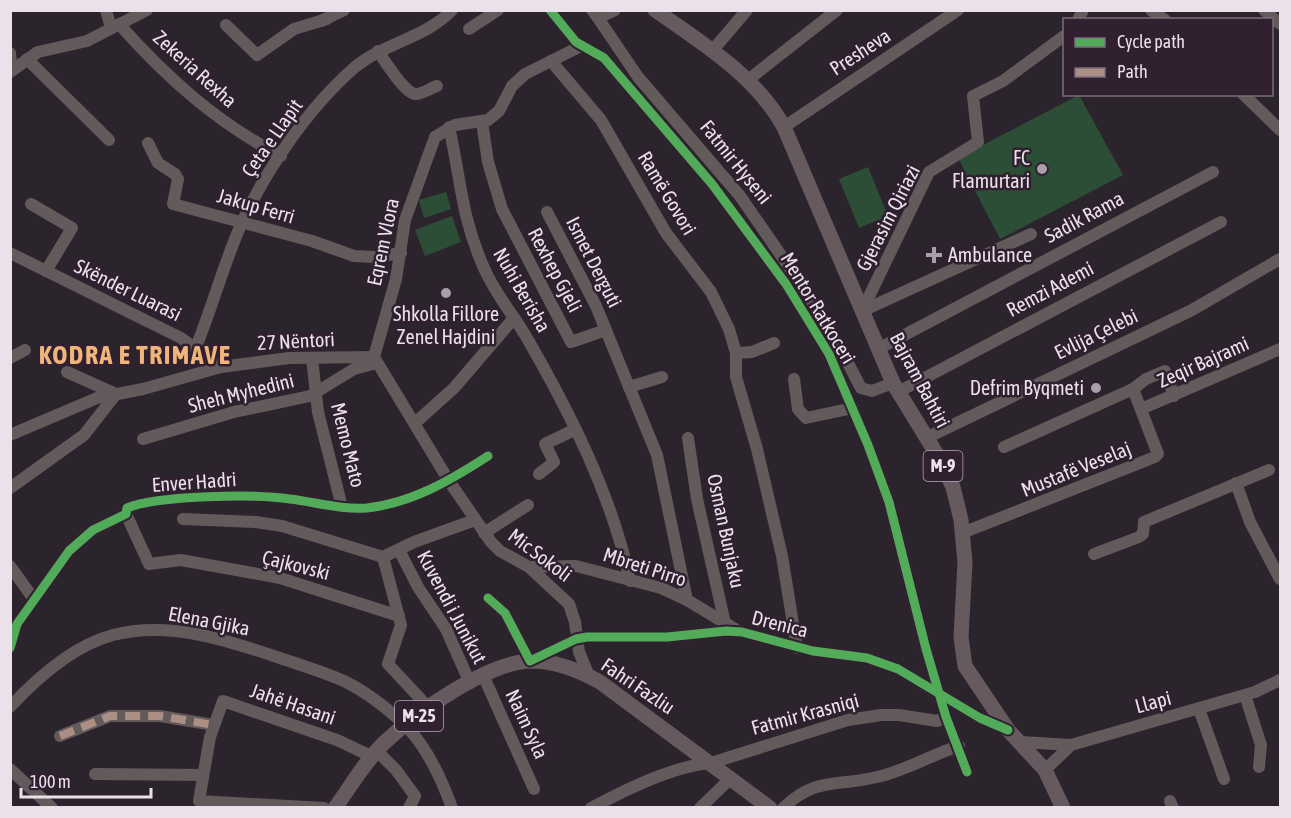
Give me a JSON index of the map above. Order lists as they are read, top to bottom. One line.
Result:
{"streets":{"main road":["Bajram Bahtiri","M-9","Fahri Fazliu","M-25"],"street":["Presheva","Zekeria Rexha","Çeta e Llapit","Fatmir Hyseni","Ramë Govori","Jakup Ferri","Sadik Rama","Gjerasim Qiriazi","Eqrem Vlora","Ismet Derguti","Rexhep Gjeli","Remzi Ademi","Skënder Luarasi","Nuhi Berisha","Mentor Ratkoceri","Evlija Çelebi","27 Nëntori","Zeqir Bajrami","Sheh Myhedini","Memo Mato","Mustafë Veselaj","Enver Hadri","Osman Bunjaku","Mic Sokoli","Çajkovski","Mbreti Pirro","Kuvendi i Junikut","Elena Gjika","Drenica","Llapi","Jahë Hasani","Fatmir Krasniqi","Naim Syla"]},"crossings":[["Presheva","Bajram Bahtiri"],["Zekeria Rexha","Çeta e Llapit"],["Çeta e Llapit","Jakup Ferri"],["Çeta e Llapit","Skënder Luarasi"],["Fatmir Hyseni","Remzi Ademi"],["Fatmir Hyseni","Mentor Ratkoceri"],["Fatmir Hyseni","Bajram Bahtiri"],["Ramë Govori","Drenica"],["Jakup Ferri","Eqrem Vlora"],["Sadik Rama","Bajram Bahtiri"],["Gjerasim Qiriazi","Bajram Bahtiri"],["Eqrem Vlora","Nuhi Berisha"],["Eqrem Vlora","27 Nëntori"],["Eqrem Vlora","Sheh Myhedini"],["Eqrem Vlora","Mic Sokoli"],["Ismet Derguti","Rexhep Gjeli"],["Remzi Ademi","Bajram Bahtiri"],["Skënder Luarasi","27 Nëntori"],["Nuhi Berisha","Mbreti Pirro"],["Mentor Ratkoceri","Drenica"],["Mentor Ratkoceri","Fatmir Krasniqi"],["Evlija Çelebi","Bajram Bahtiri"],["27 Nëntori","Sheh Myhedini"],["27 Nëntori","Memo Mato"],["27 Nëntori","Mic Sokoli"],["Zeqir Bajrami","Mustafë Veselaj"],["Bajram Bahtiri","Mustafë Veselaj"],["Bajram Bahtiri","Drenica"],["Bajram Bahtiri","Llapi"],["Sheh Myhedini","Memo Mato"],["Sheh Myhedini","Mic Sokoli"],["Memo Mato","Enver Hadri"],["Enver Hadri","Mic Sokoli"],["Enver Hadri","Çajkovski"],["Osman Bunjaku","Mbreti Pirro"],["Osman Bunjaku","Drenica"],["Mic Sokoli","Mbreti Pirro"],["Mic Sokoli","Drenica"],["Mic Sokoli","Fahri Fazliu"],["Mbreti Pirro","Drenica"],["Kuvendi i Junikut","Fahri Fazliu"],["Kuvendi i Junikut","Naim Syla"],["Elena Gjika","Fahri Fazliu"],["Drenica","Fahri Fazliu"],["Fahri Fazliu","Jahë Hasani"],["Fahri Fazliu","Fatmir Krasniqi"],["Fahri Fazliu","Naim Syla"]],"districts":["KODRA E TRIMAVE"],"places":{"other":["FC Flamurtari","Shkolla Fillore Zenel Hajdini","Defrim Byqmeti"],"health":["Ambulance"]},"legend":["Cycle path","Path"],"scale_bar":"100 m"}
